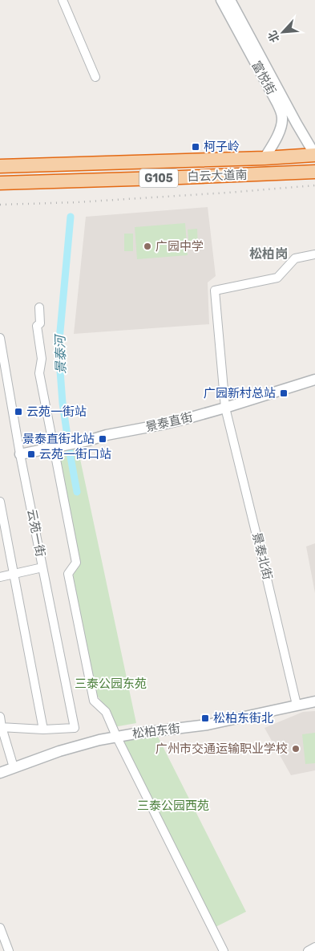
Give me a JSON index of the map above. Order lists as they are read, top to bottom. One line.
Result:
{"streets":{"highway":["白云大道南","G105"],"street":["富悦街","景泰直街","云苑一街","景泰北街","松柏东街"]},"crossings":[["富悦街","白云大道南"],["景泰直街","云苑一街"],["景泰直街","景泰北街"],["景泰北街","松柏东街"]],"districts":["松柏岗"],"water":["景泰河"],"parks":["三泰公园东苑","三泰公园西苑"],"places":{"transit":["柯子岭","广园新村总站","云苑一街站","景泰直街北站","云苑一街口站","松柏东街北"],"other":["广园中学","广州市交通运输职业学校"]},"north":"bottom left"}
